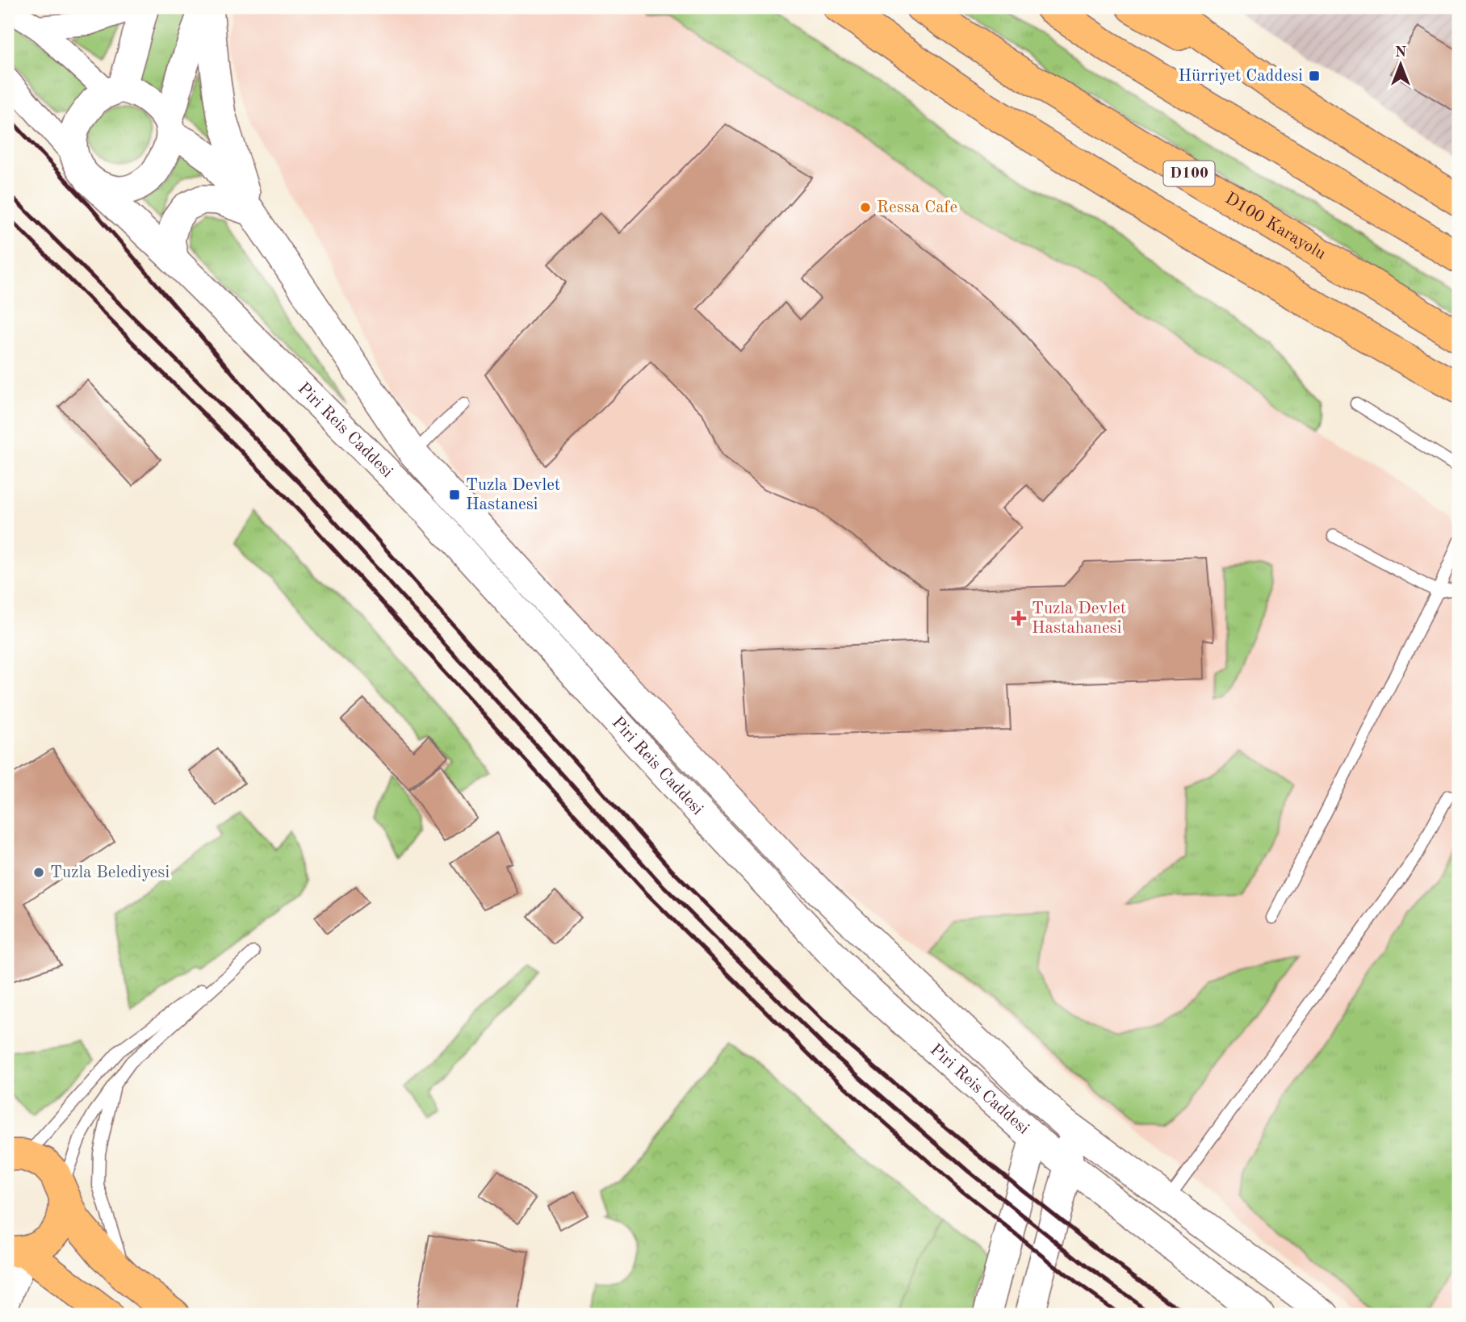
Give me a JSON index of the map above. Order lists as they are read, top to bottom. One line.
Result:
{"streets":{"main road":["D100","D100 Karayolu"],"street":["Piri Reis Caddesi"]},"places":{"transit":["Hürriyet Caddesi","Tuzla Devlet Hastanesi"],"other":["Ressa Cafe","Tuzla Belediyesi"],"health":["Tuzla Devlet Hastahanesi"]},"north":"top"}
